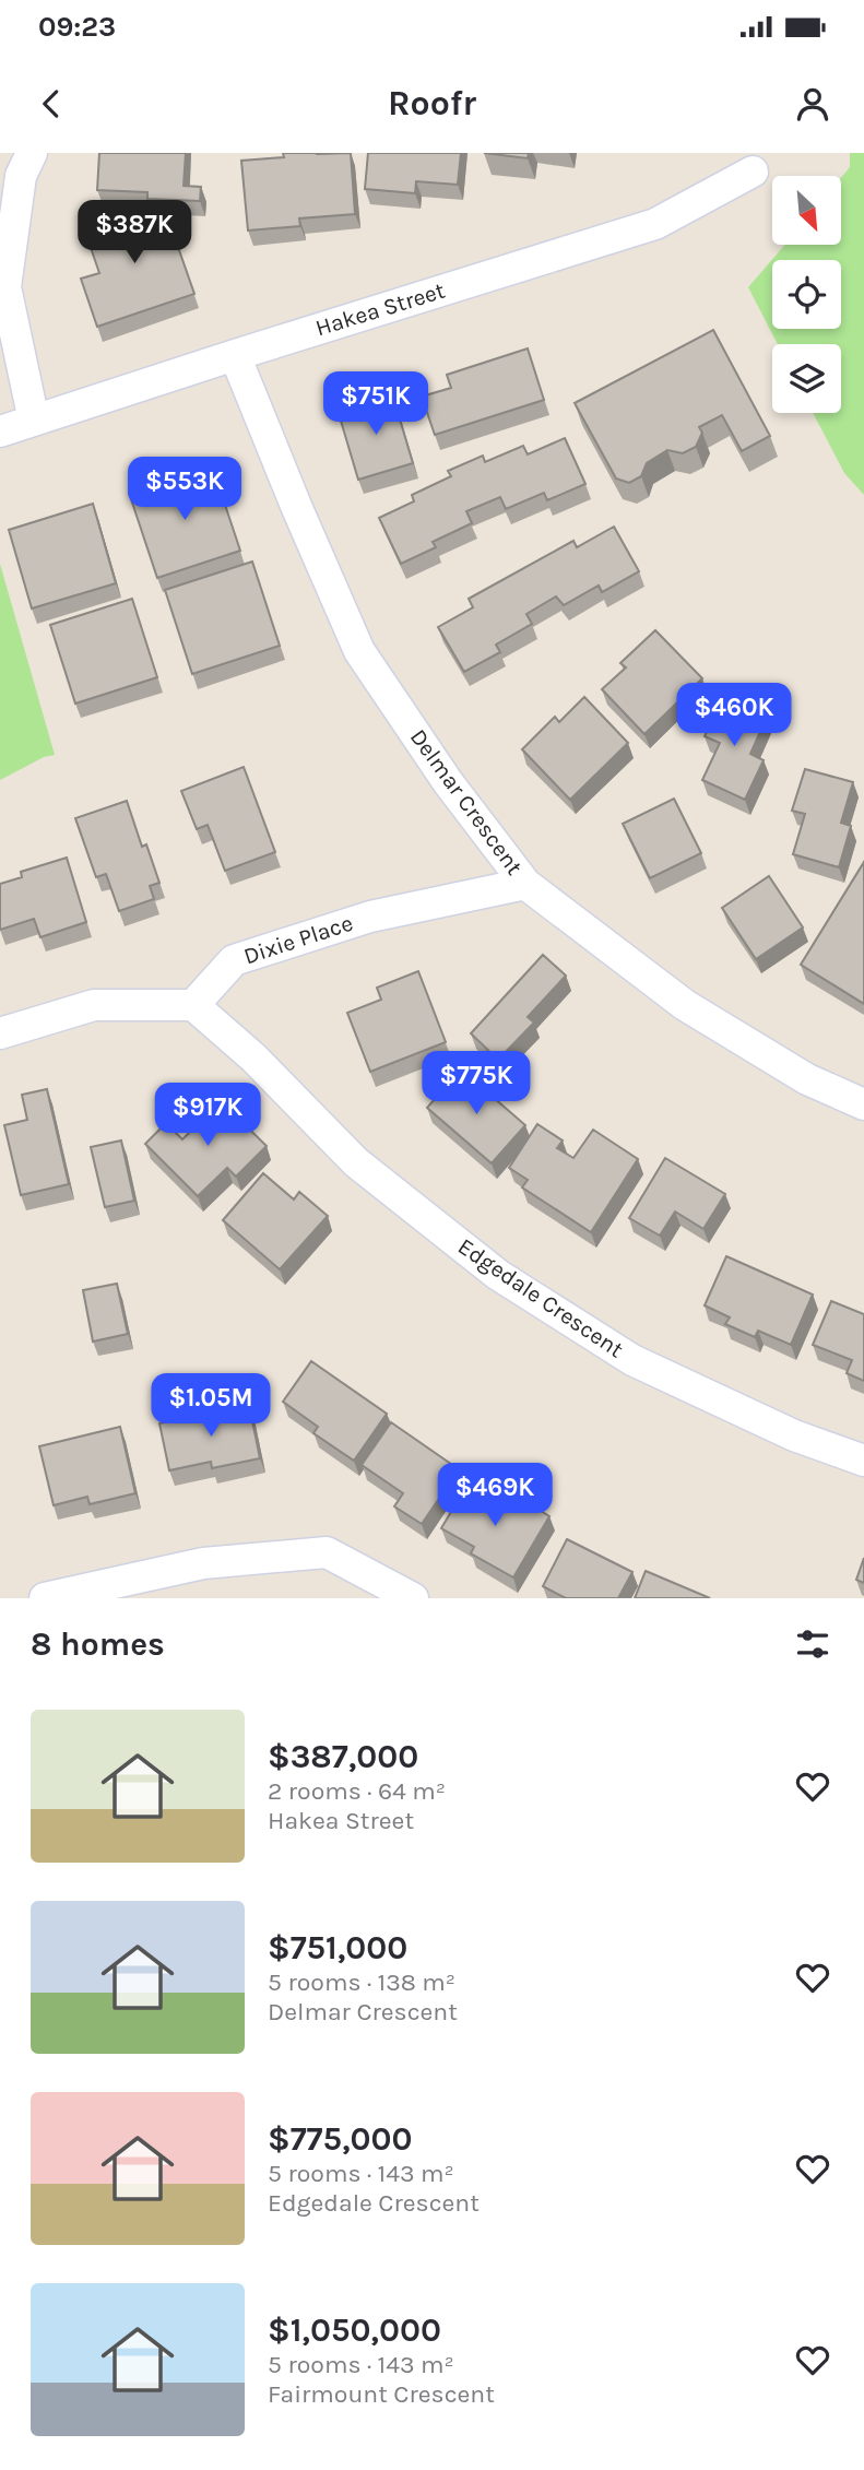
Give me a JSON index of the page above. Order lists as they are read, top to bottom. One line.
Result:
{"streets":{"street":["Hakea Street","Delmar Crescent","Dixie Place","Edgedale Crescent"]},"crossings":[["Hakea Street","Delmar Crescent"],["Delmar Crescent","Dixie Place"],["Dixie Place","Edgedale Crescent"]],"north":"bottom right","page":{"status":"09:23","header":"Roofr","price":["$387K","$751K","$553K","$460K","$775K","$917K","$1.05M","$469K"],"heading":"8 homes","list":[{"name":"$387,000","note":"2 rooms · 64 m² · Hakea Street"},{"name":"$751,000","note":"5 rooms · 138 m² · Delmar Crescent"},{"name":"$775,000","note":"5 rooms · 143 m² · Edgedale Crescent"},{"name":"$1,050,000","note":"5 rooms · 143 m² · Fairmount Crescent"}]}}
